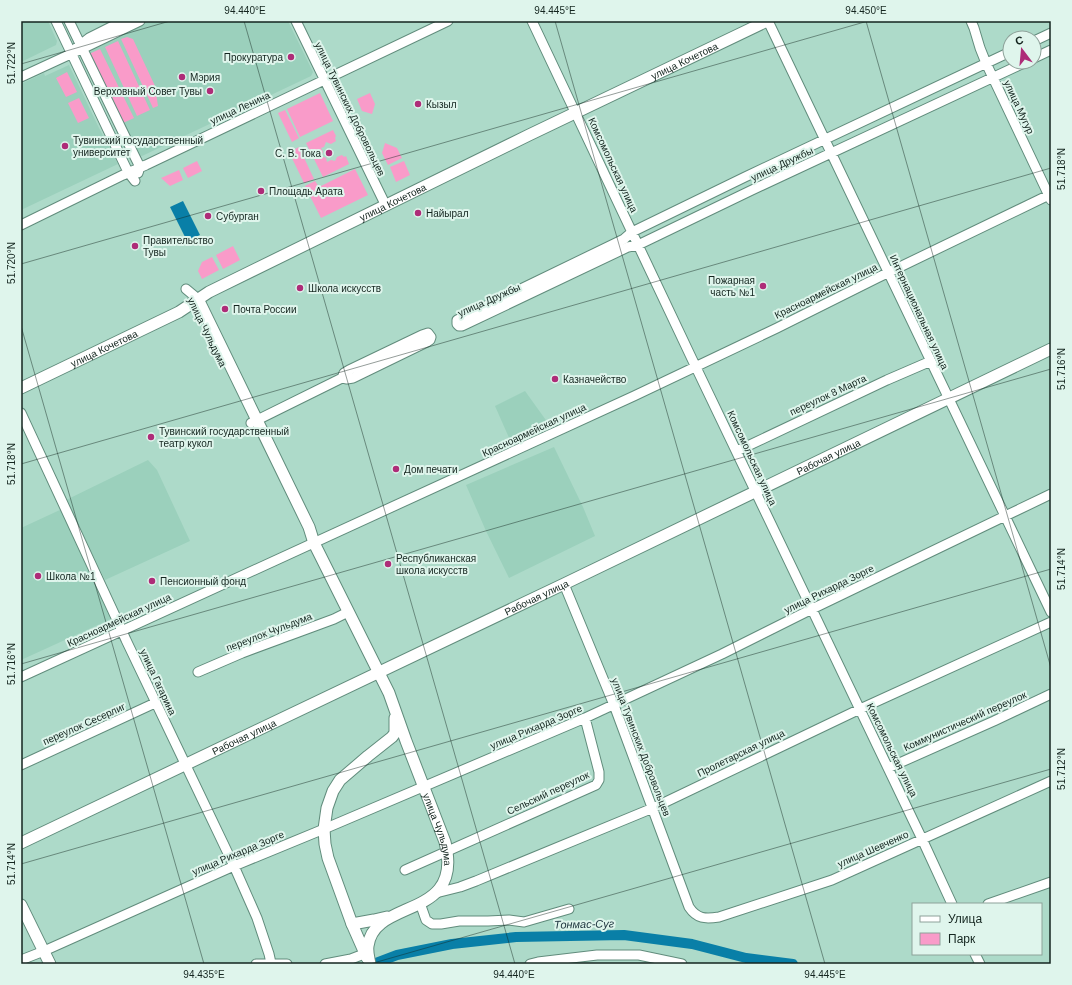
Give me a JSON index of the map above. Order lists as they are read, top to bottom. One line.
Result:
{"streets":{"main road":["улица Кочетова","улица Чульдума","Рабочая улица"],"street":["улица Мугур","улица Ленина","улица Тувинских Добровольцев","улица Дружбы","Комсомольская улица","Красноармейская улица","Интернациональная улица","переулок 8 Марта","улица Рихарда Зорге","переулок Чульдума","улица Гагарина","Коммунистический переулок","переулок Сесерлиг","Пролетарская улица","Сельский переулок","улица Шевченко"]},"crossings":[["улица Кочетова","улица Тувинских Добровольцев"],["улица Кочетова","Комсомольская улица"],["улица Кочетова","Интернациональная улица"],["улица Кочетова","улица Чульдума"],["улица Мугур","улица Дружбы"],["улица Мугур","Красноармейская улица"],["улица Ленина","улица Тувинских Добровольцев"],["улица Тувинских Добровольцев","Рабочая улица"],["улица Тувинских Добровольцев","улица Рихарда Зорге"],["улица Тувинских Добровольцев","Пролетарская улица"],["улица Тувинских Добровольцев","улица Шевченко"],["улица Дружбы","Комсомольская улица"],["улица Дружбы","Интернациональная улица"],["Комсомольская улица","Красноармейская улица"],["Комсомольская улица","переулок 8 Марта"],["Комсомольская улица","Рабочая улица"],["Комсомольская улица","улица Рихарда Зорге"],["Комсомольская улица","Коммунистический переулок"],["Комсомольская улица","Пролетарская улица"],["Комсомольская улица","улица Шевченко"],["Красноармейская улица","Интернациональная улица"],["Красноармейская улица","улица Чульдума"],["Красноармейская улица","улица Гагарина"],["Интернациональная улица","переулок 8 Марта"],["Интернациональная улица","Рабочая улица"],["Интернациональная улица","улица Рихарда Зорге"],["улица Чульдума","Рабочая улица"],["улица Чульдума","улица Рихарда Зорге"],["улица Чульдума","переулок Чульдума"],["улица Чульдума","Пролетарская улица"],["улица Чульдума","Сельский переулок"],["Рабочая улица","улица Гагарина"],["улица Рихарда Зорге","улица Гагарина"],["улица Рихарда Зорге","Сельский переулок"],["улица Гагарина","переулок Сесерлиг"]],"water":["Тонмас-Суг"],"places":["Прокуратура","Мэрия","Верховный Совет Тувы","Кызыл","Тувинский государственный университет","С. В. Тока","Площадь Арата","Найырал","Субурган","Правительство Тувы","Пожарная часть №1","Школа искусств","Почта России","Казначейство","Тувинский государственный театр кукол","Дом печати","Республиканская школа искусств","Школа №1","Пенсионный фонд"],"legend":["Улица","Парк"],"north":"top","coordinates":["94.440°E","94.445°E","94.450°E","51.722°N","51.718°N","51.720°N","51.716°N","51.714°N","51.712°N","94.435°E"]}
